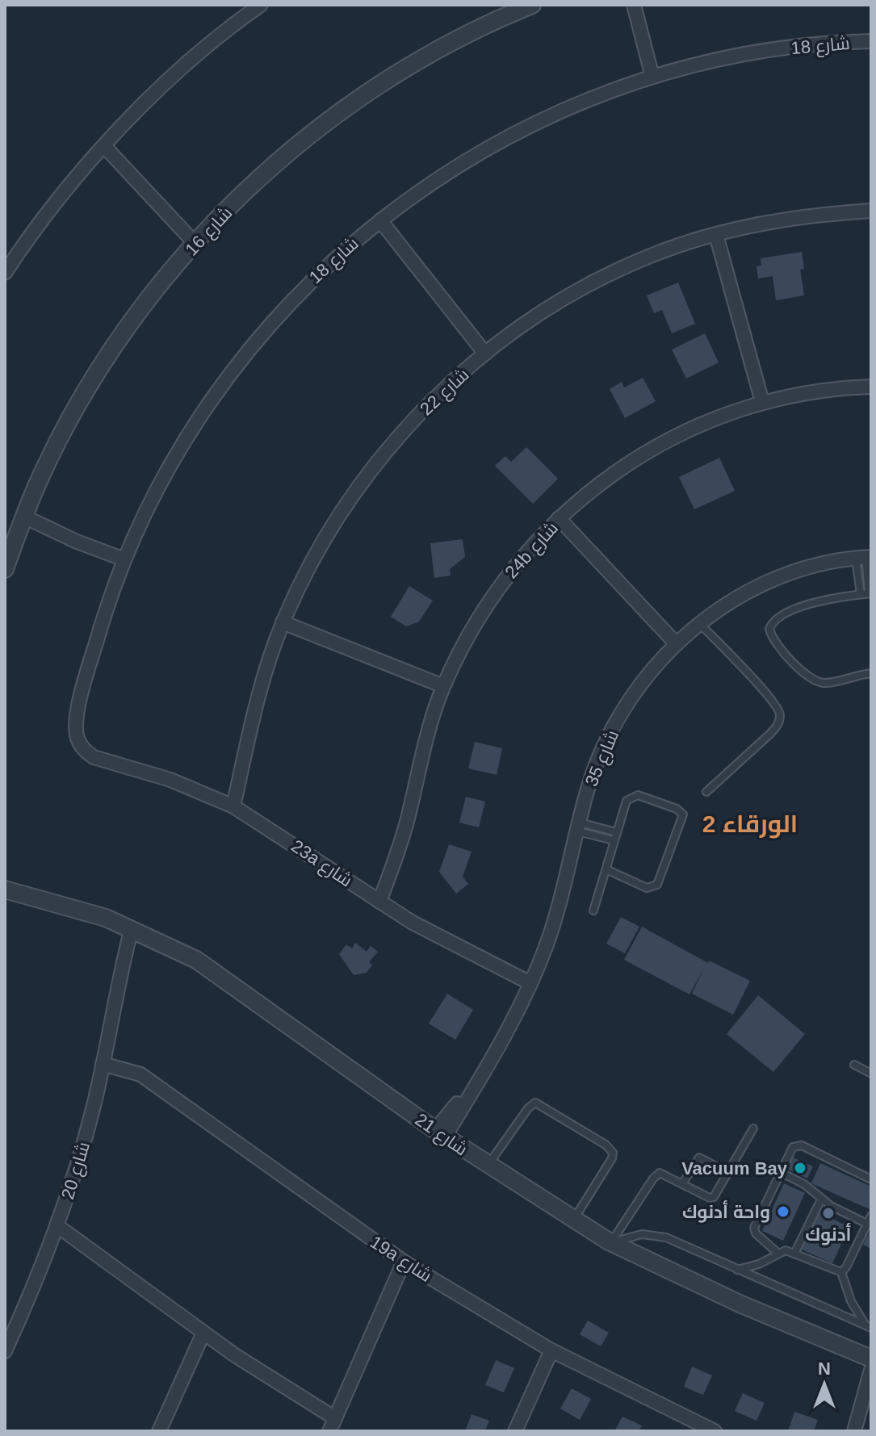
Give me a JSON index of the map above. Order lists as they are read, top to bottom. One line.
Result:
{"streets":{"street":["شارع 18","شارع 16","شارع 22","24b شارع","شارع 35","23a شارع","شارع 21","شارع 20","19a شارع"]},"crossings":[["شارع 18","23a شارع"],["شارع 22","23a شارع"],["24b شارع","23a شارع"],["شارع 35","23a شارع"],["شارع 35","شارع 21"],["شارع 21","شارع 20"],["شارع 20","19a شارع"]],"districts":["الورقاء 2"],"places":["Vacuum Bay","واحة أدنوك","أدنوك"],"north":"top"}
